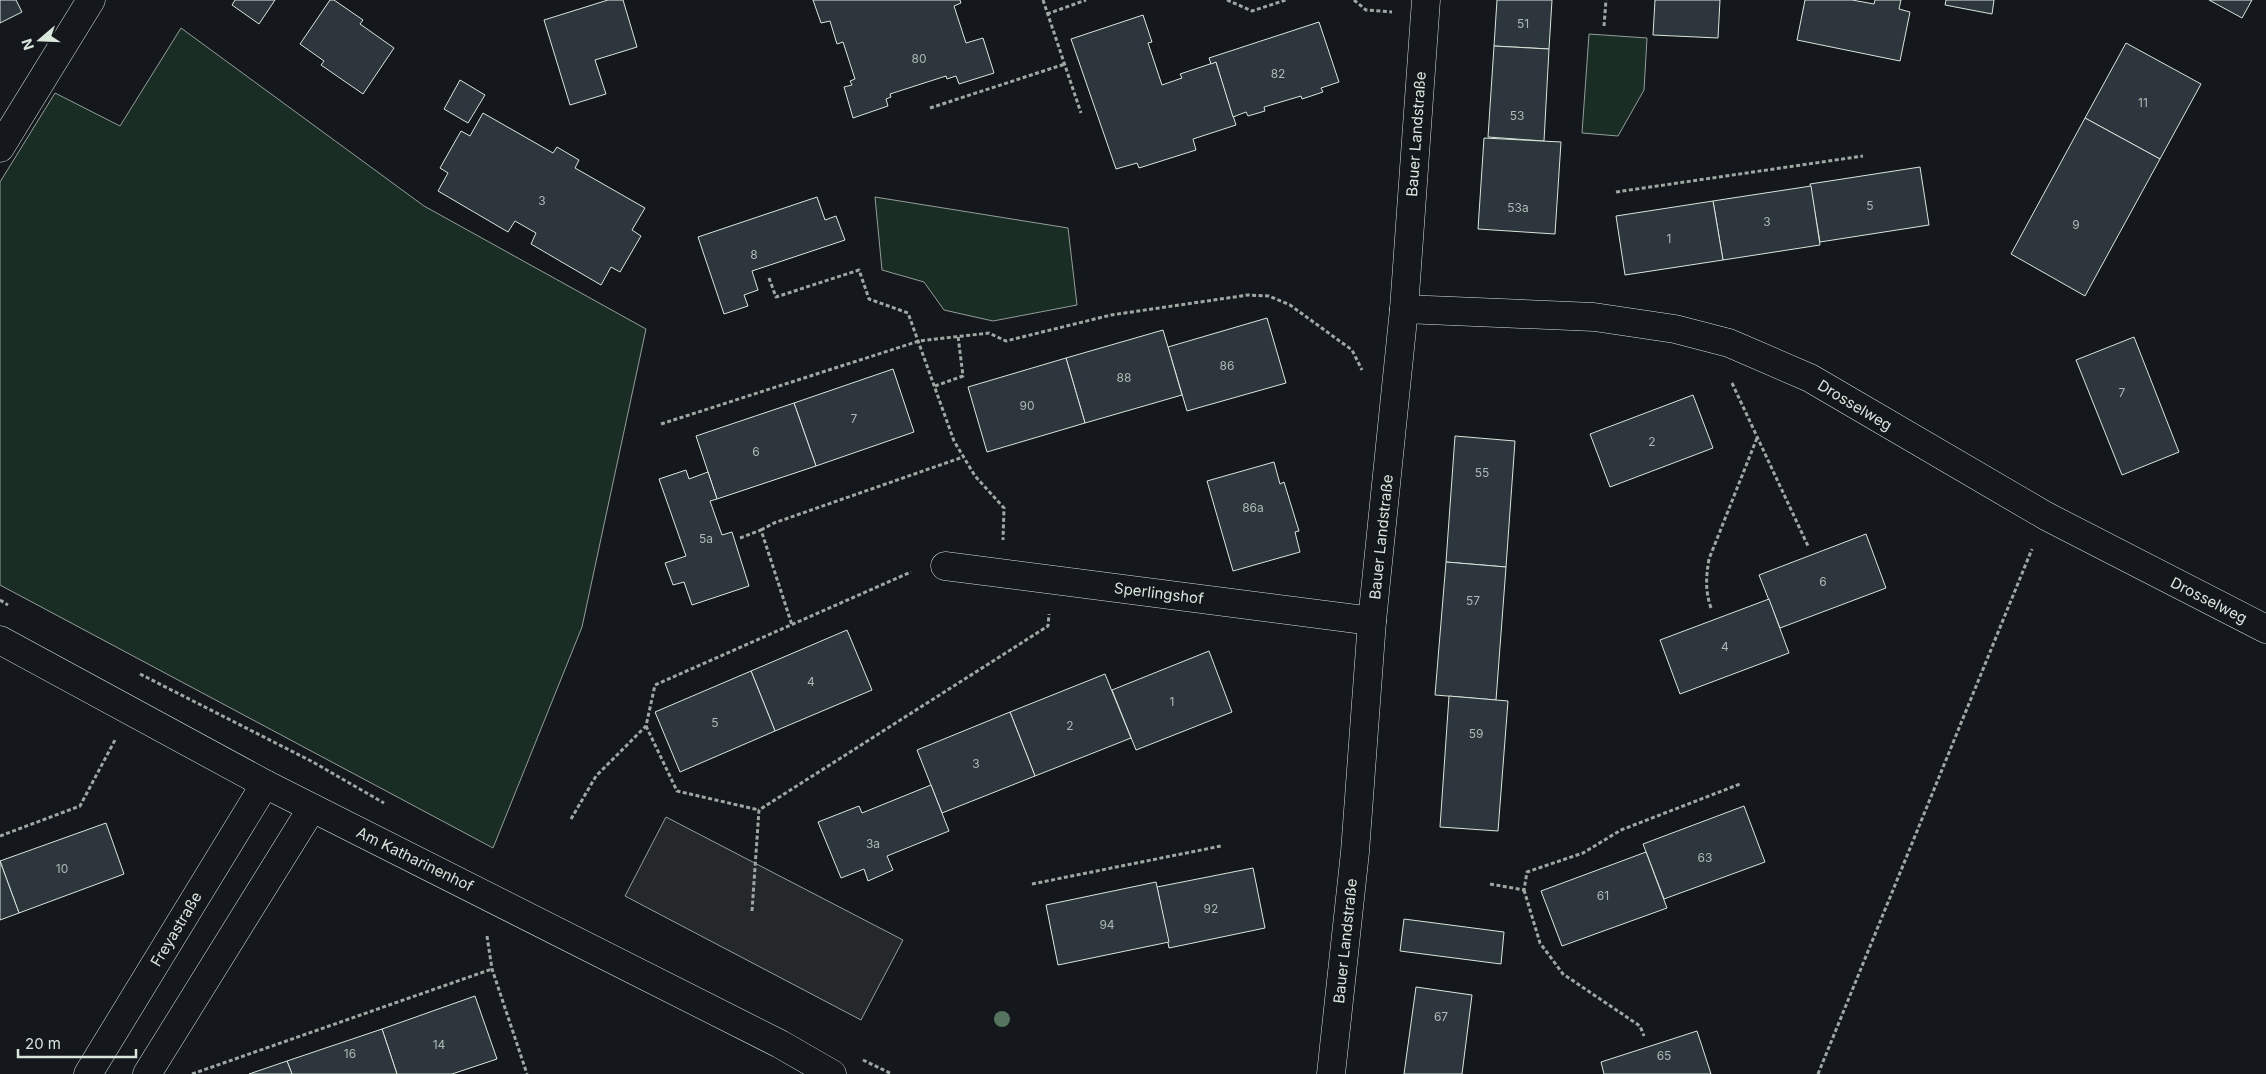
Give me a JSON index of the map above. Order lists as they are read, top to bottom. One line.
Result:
{"streets":{"street":["Bauer Landstraße","Drosselweg","Sperlingshof","Am Katharinenhof","Freyastraße"]},"crossings":[["Bauer Landstraße","Drosselweg"],["Bauer Landstraße","Sperlingshof"],["Am Katharinenhof","Freyastraße"]],"house_numbers":["51","80","82","11","53","3","5","53a","3","9","1","8","86","88","7","90","7","2","6","55","86a","5a","6","57","4","4","1","5","2","59","3","3a","63","10","61","92","94","67","14","16","65"],"scale_bar":"20 m","north":"left"}
